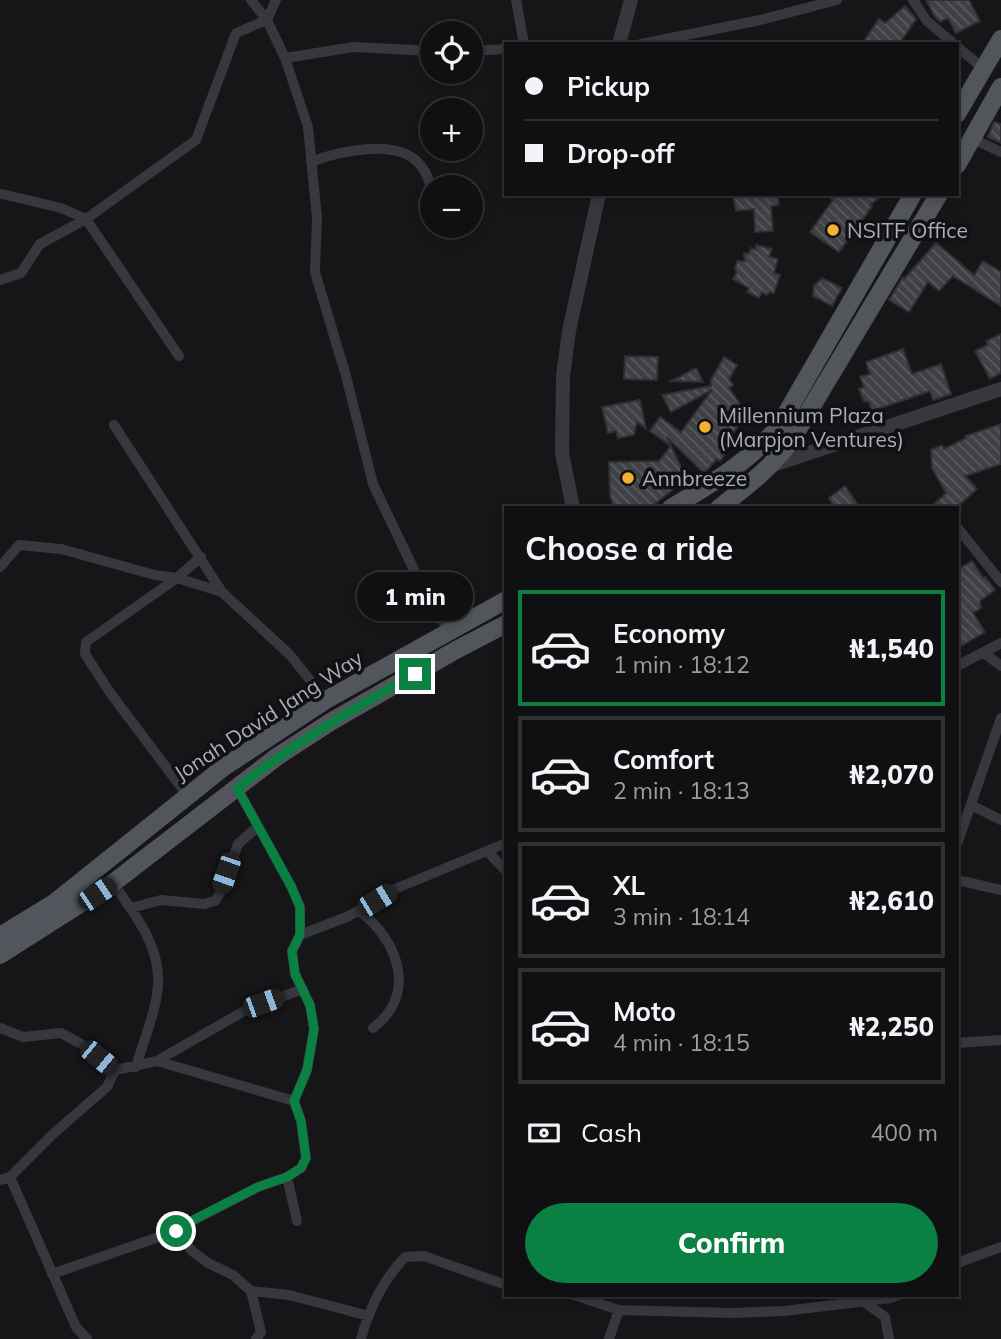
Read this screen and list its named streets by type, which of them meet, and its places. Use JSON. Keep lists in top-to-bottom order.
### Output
{
  "streets": {
    "main road": ["Jonah David Jang Way"]
  },
  "places": ["NSITF Office", "Millennium Plaza (Marpjon Ventures)", "Annbreeze"],
  "page": {
    "map_buttons": ["+", "−"],
    "banner": ["Pickup", "Drop-off"],
    "heading": "Choose a ride",
    "bubble": "1 min",
    "list": [
      {
        "name": "Economy",
        "note": "1 min · 18:12",
        "value": "₦1,540"
      },
      {
        "name": "Comfort",
        "note": "2 min · 18:13",
        "value": "₦2,070"
      },
      {
        "name": "XL",
        "note": "3 min · 18:14",
        "value": "₦2,610"
      },
      {
        "name": "Moto",
        "note": "4 min · 18:15",
        "value": "₦2,250"
      }
    ],
    "pay": ["Cash", "400 m"],
    "buttons": "Confirm"
  }
}
